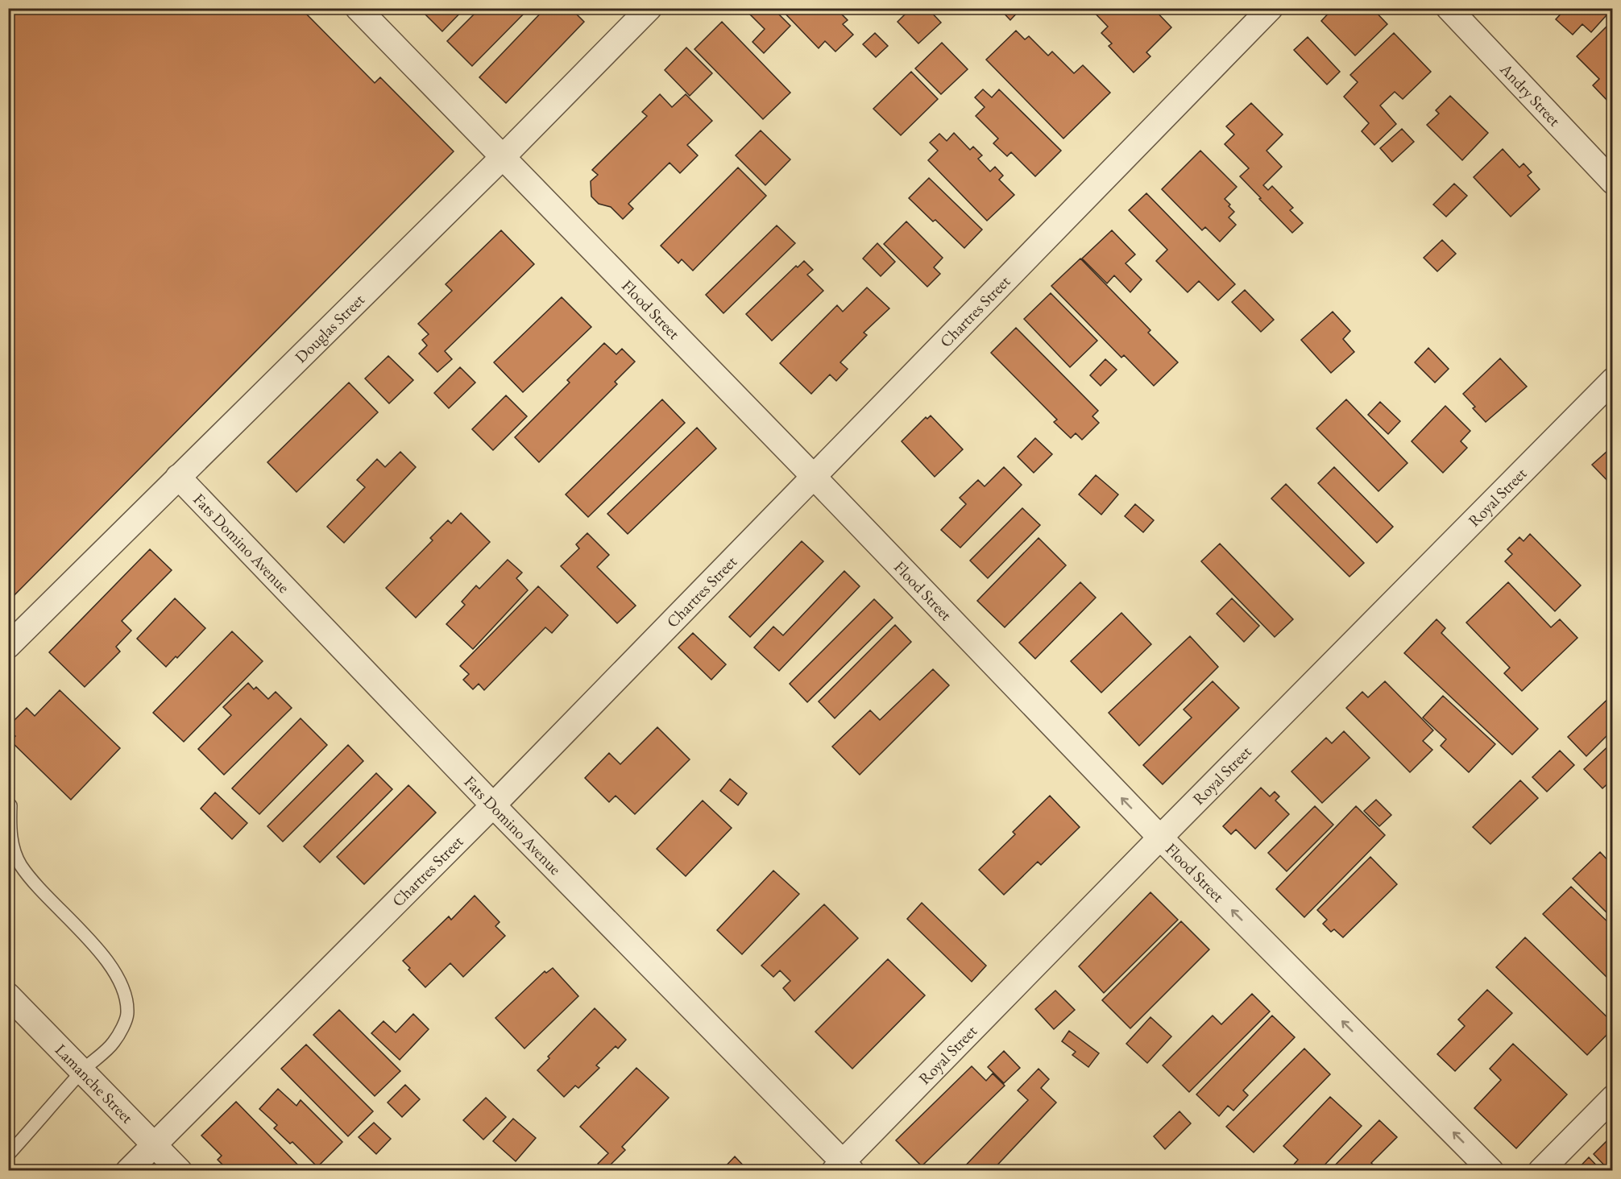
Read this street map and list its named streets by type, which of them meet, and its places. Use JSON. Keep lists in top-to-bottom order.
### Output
{
  "streets": {
    "street": [
      "Andry Street",
      "Flood Street",
      "Chartres Street",
      "Douglas Street",
      "Royal Street",
      "Fats Domino Avenue",
      "Lamanche Street"
    ]
  },
  "crossings": [
    ["Flood Street", "Chartres Street"],
    ["Flood Street", "Douglas Street"],
    ["Flood Street", "Royal Street"],
    ["Chartres Street", "Fats Domino Avenue"],
    ["Chartres Street", "Lamanche Street"],
    ["Douglas Street", "Fats Domino Avenue"],
    ["Royal Street", "Fats Domino Avenue"]
  ],
  "one_way": ["Flood Street"]
}
